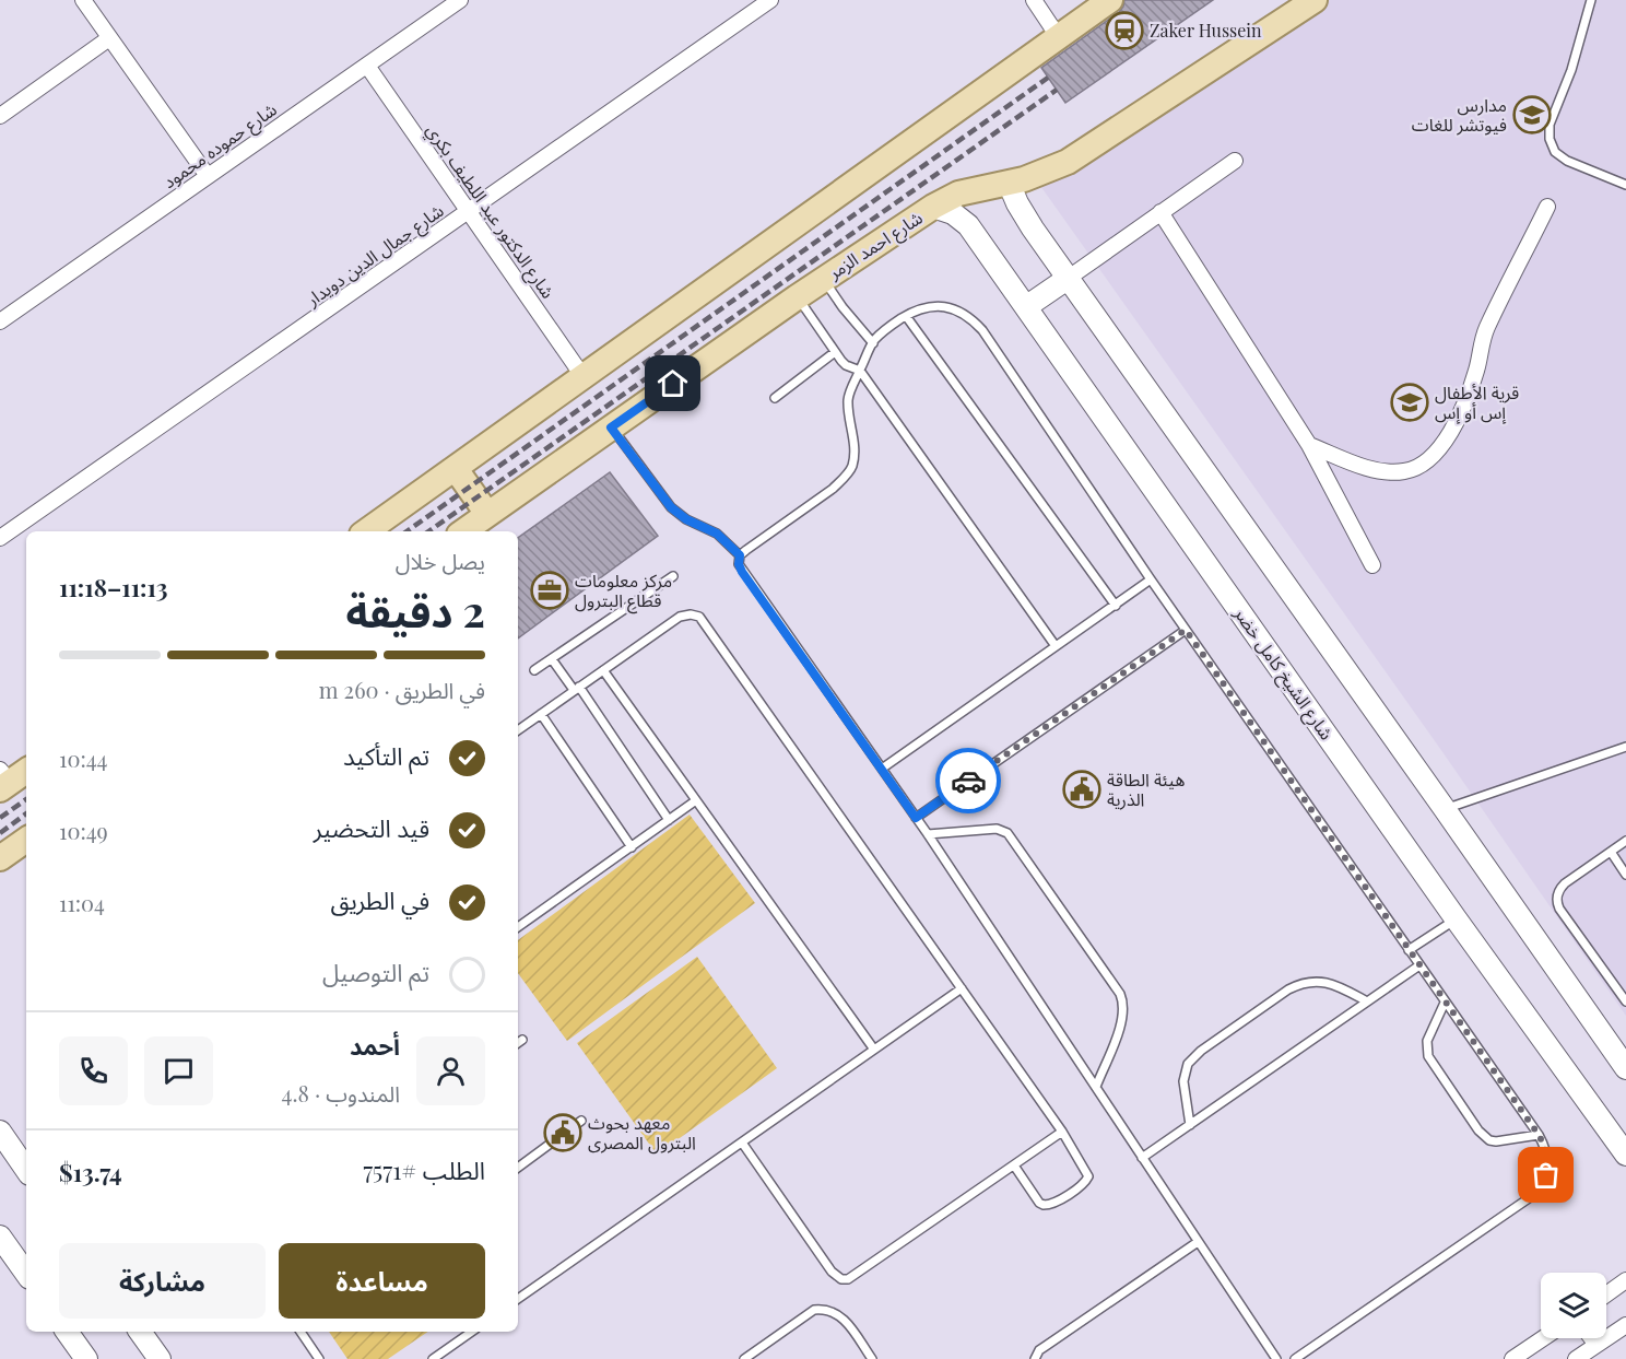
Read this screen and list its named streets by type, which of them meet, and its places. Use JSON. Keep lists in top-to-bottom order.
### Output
{
  "streets": {
    "main road": ["شارع احمد الزمر", "شارع الشيخ كامل خضر"],
    "street": ["شارع حموده محمود", "شارع الدكتور عبد اللطيف بكري", "شارع جمال الدين دويدار"]
  },
  "crossings": [
    ["شارع حموده محمود", "شارع الدكتور عبد اللطيف بكري"],
    ["شارع الدكتور عبد اللطيف بكري", "شارع جمال الدين دويدار"],
    ["شارع احمد الزمر", "شارع الشيخ كامل خضر"]
  ],
  "places": {
    "station": ["Zaker Hussein"],
    "school or university": ["مدارس فيوتشر للغات", "قرية الأطفال إس أو إس"],
    "office": ["مركز معلومات قطاع البترول"],
    "public building": ["هيئة الطاقة الذرية", "معهد بحوث البترول المصرى"]
  },
  "page": {
    "heading": ["2 دقيقة", "يصل خلال", "11:13–11:18"],
    "panel": [
      "أحمد",
      "المندوب · 4.8",
      "الطلب #7571",
      "$13.74"
    ],
    "bar": "في الطريق · 260 m",
    "list": [
      ["تم التأكيد", "10:44"],
      ["قيد التحضير", "10:49"],
      ["في الطريق", "11:04"],
      "تم التوصيل"
    ],
    "buttons": ["مساعدة", "مشاركة"]
  }
}
